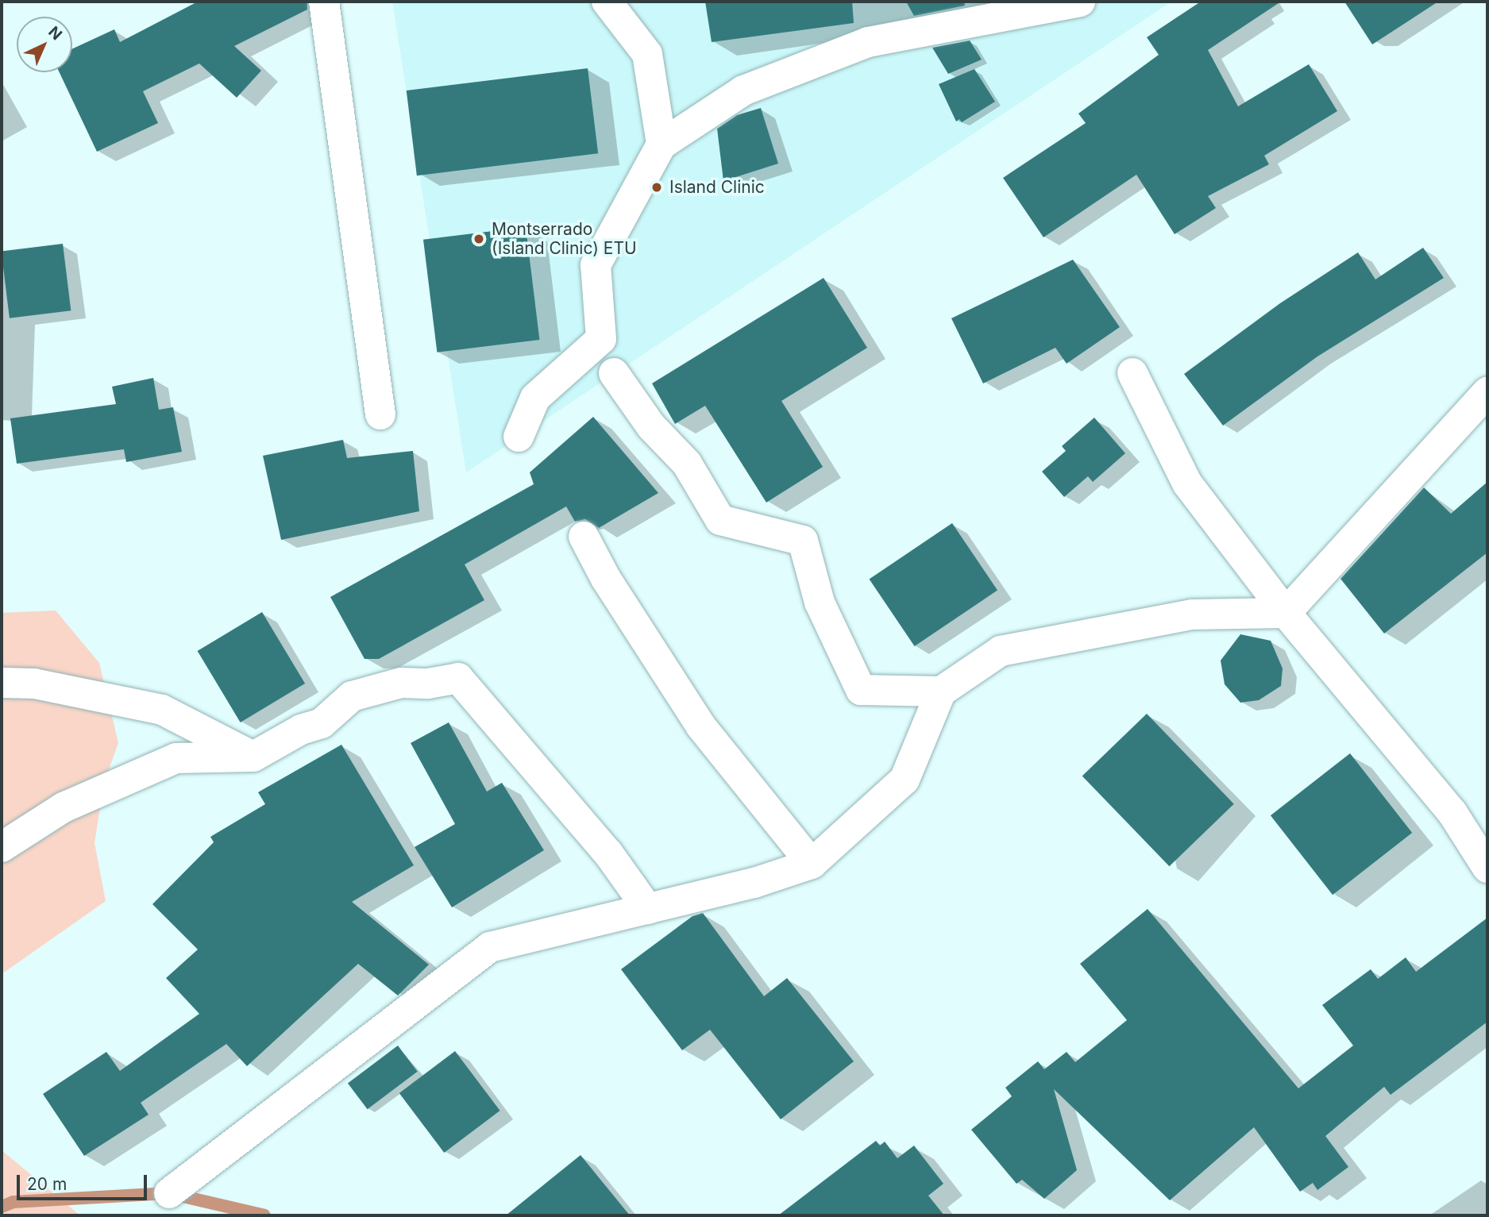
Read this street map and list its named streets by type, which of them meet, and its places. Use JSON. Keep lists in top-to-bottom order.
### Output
{
  "places": ["Island Clinic", "Montserrado (Island Clinic) ETU"],
  "scale_bar": "20 m",
  "north": "top right"
}
